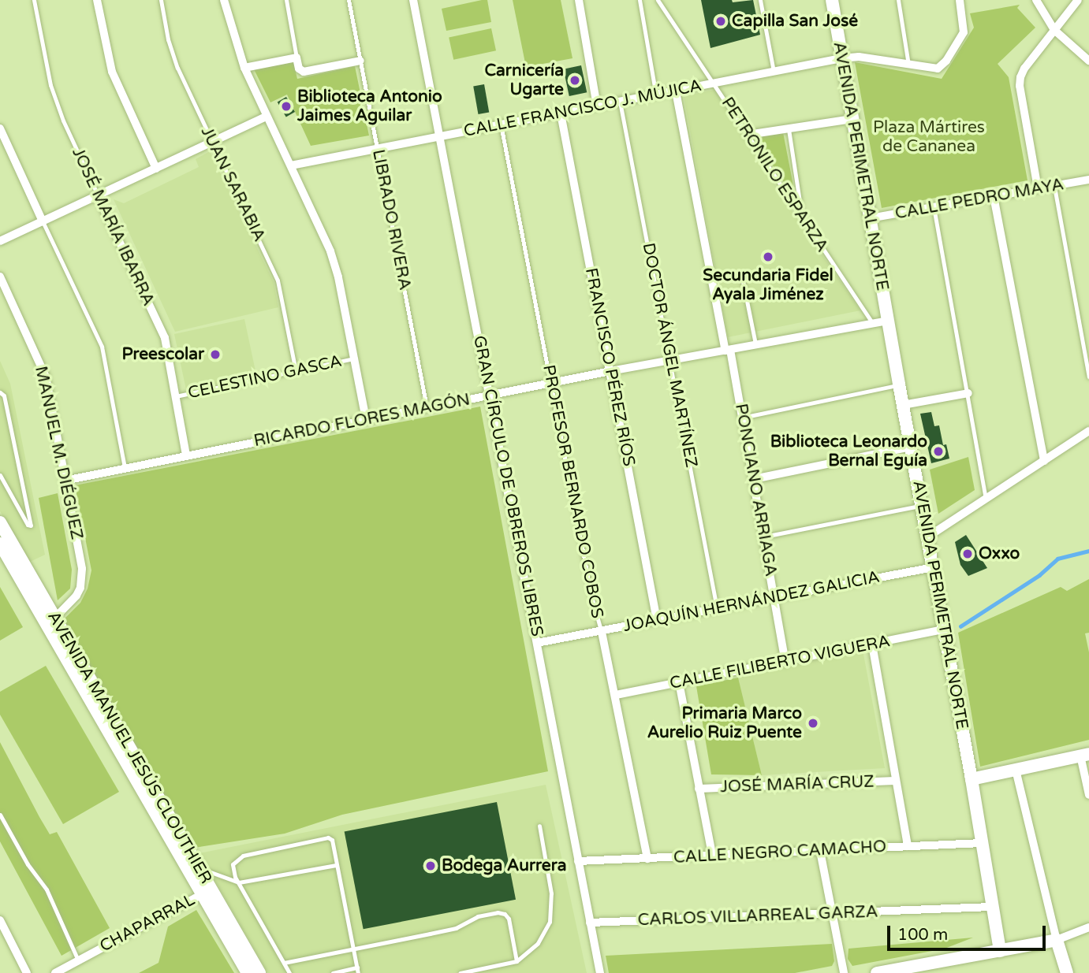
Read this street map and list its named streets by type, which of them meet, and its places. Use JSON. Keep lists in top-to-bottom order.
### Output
{
  "streets": {
    "street": [
      "CALLE FRANCISCO J. MÚJICA",
      "AVENIDA PERIMETRAL NORTE",
      "CALLE PEDRO MAYA",
      "JOSÉ MARÍA IBARRA",
      "FRANCISCO PÉREZ RÍOS",
      "RICARDO FLORES MAGÓN",
      "MANUEL M. DIÉGUEZ",
      "GRAN CÍRCULO DE OBREROS LIBRES",
      "PONCIANO ARRIAGA",
      "PROFESOR BERNARDO COBOS",
      "JOAQUÍN HERNÁNDEZ GALICIA",
      "CALLE FILIBERTO VIGUERA",
      "AVENIDA MANUEL JESÚS CLOUTHIER",
      "JOSÉ MARÍA CRUZ",
      "CALLE NEGRO CAMACHO",
      "CARLOS VILLARREAL GARZA",
      "CHAPARRAL"
    ],
    "lane": [
      "PETRONILO ESPARZA",
      "JUAN SARABIA",
      "LIBRADO RIVERA",
      "DOCTOR ÁNGEL MARTÍNEZ",
      "CELESTINO GASCA"
    ]
  },
  "crossings": [
    ["CALLE FRANCISCO J. MÚJICA", "AVENIDA PERIMETRAL NORTE"],
    ["CALLE FRANCISCO J. MÚJICA", "PETRONILO ESPARZA"],
    ["CALLE FRANCISCO J. MÚJICA", "LIBRADO RIVERA"],
    ["CALLE FRANCISCO J. MÚJICA", "DOCTOR ÁNGEL MARTÍNEZ"],
    ["CALLE FRANCISCO J. MÚJICA", "FRANCISCO PÉREZ RÍOS"],
    ["CALLE FRANCISCO J. MÚJICA", "GRAN CÍRCULO DE OBREROS LIBRES"],
    ["CALLE FRANCISCO J. MÚJICA", "PONCIANO ARRIAGA"],
    ["CALLE FRANCISCO J. MÚJICA", "PROFESOR BERNARDO COBOS"],
    ["AVENIDA PERIMETRAL NORTE", "CALLE PEDRO MAYA"],
    ["AVENIDA PERIMETRAL NORTE", "RICARDO FLORES MAGÓN"],
    ["AVENIDA PERIMETRAL NORTE", "JOAQUÍN HERNÁNDEZ GALICIA"],
    ["AVENIDA PERIMETRAL NORTE", "CALLE FILIBERTO VIGUERA"],
    ["AVENIDA PERIMETRAL NORTE", "CALLE NEGRO CAMACHO"],
    ["AVENIDA PERIMETRAL NORTE", "CARLOS VILLARREAL GARZA"],
    ["PETRONILO ESPARZA", "RICARDO FLORES MAGÓN"],
    ["JUAN SARABIA", "CELESTINO GASCA"],
    ["LIBRADO RIVERA", "RICARDO FLORES MAGÓN"],
    ["JOSÉ MARÍA IBARRA", "CELESTINO GASCA"],
    ["JOSÉ MARÍA IBARRA", "RICARDO FLORES MAGÓN"],
    ["DOCTOR ÁNGEL MARTÍNEZ", "RICARDO FLORES MAGÓN"],
    ["DOCTOR ÁNGEL MARTÍNEZ", "JOAQUÍN HERNÁNDEZ GALICIA"],
    ["FRANCISCO PÉREZ RÍOS", "RICARDO FLORES MAGÓN"],
    ["FRANCISCO PÉREZ RÍOS", "JOAQUÍN HERNÁNDEZ GALICIA"],
    ["RICARDO FLORES MAGÓN", "MANUEL M. DIÉGUEZ"],
    ["RICARDO FLORES MAGÓN", "GRAN CÍRCULO DE OBREROS LIBRES"],
    ["RICARDO FLORES MAGÓN", "PONCIANO ARRIAGA"],
    ["RICARDO FLORES MAGÓN", "PROFESOR BERNARDO COBOS"],
    ["MANUEL M. DIÉGUEZ", "AVENIDA MANUEL JESÚS CLOUTHIER"],
    ["GRAN CÍRCULO DE OBREROS LIBRES", "JOAQUÍN HERNÁNDEZ GALICIA"],
    ["GRAN CÍRCULO DE OBREROS LIBRES", "CALLE NEGRO CAMACHO"],
    ["GRAN CÍRCULO DE OBREROS LIBRES", "CARLOS VILLARREAL GARZA"],
    ["PONCIANO ARRIAGA", "JOAQUÍN HERNÁNDEZ GALICIA"],
    ["PONCIANO ARRIAGA", "CALLE FILIBERTO VIGUERA"],
    ["PROFESOR BERNARDO COBOS", "JOAQUÍN HERNÁNDEZ GALICIA"],
    ["PROFESOR BERNARDO COBOS", "CALLE FILIBERTO VIGUERA"],
    ["PROFESOR BERNARDO COBOS", "CALLE NEGRO CAMACHO"],
    ["AVENIDA MANUEL JESÚS CLOUTHIER", "CHAPARRAL"]
  ],
  "parks": ["Plaza Mártires de Cananea"],
  "places": [
    "Capilla San José",
    "Carnicería Ugarte",
    "Biblioteca Antonio Jaimes Aguilar",
    "Secundaria Fidel Ayala Jiménez",
    "Preescolar",
    "Biblioteca Leonardo Bernal Eguía",
    "Oxxo",
    "Primaria Marco Aurelio Ruiz Puente",
    "Bodega Aurrera"
  ],
  "scale_bar": "100 m"
}
